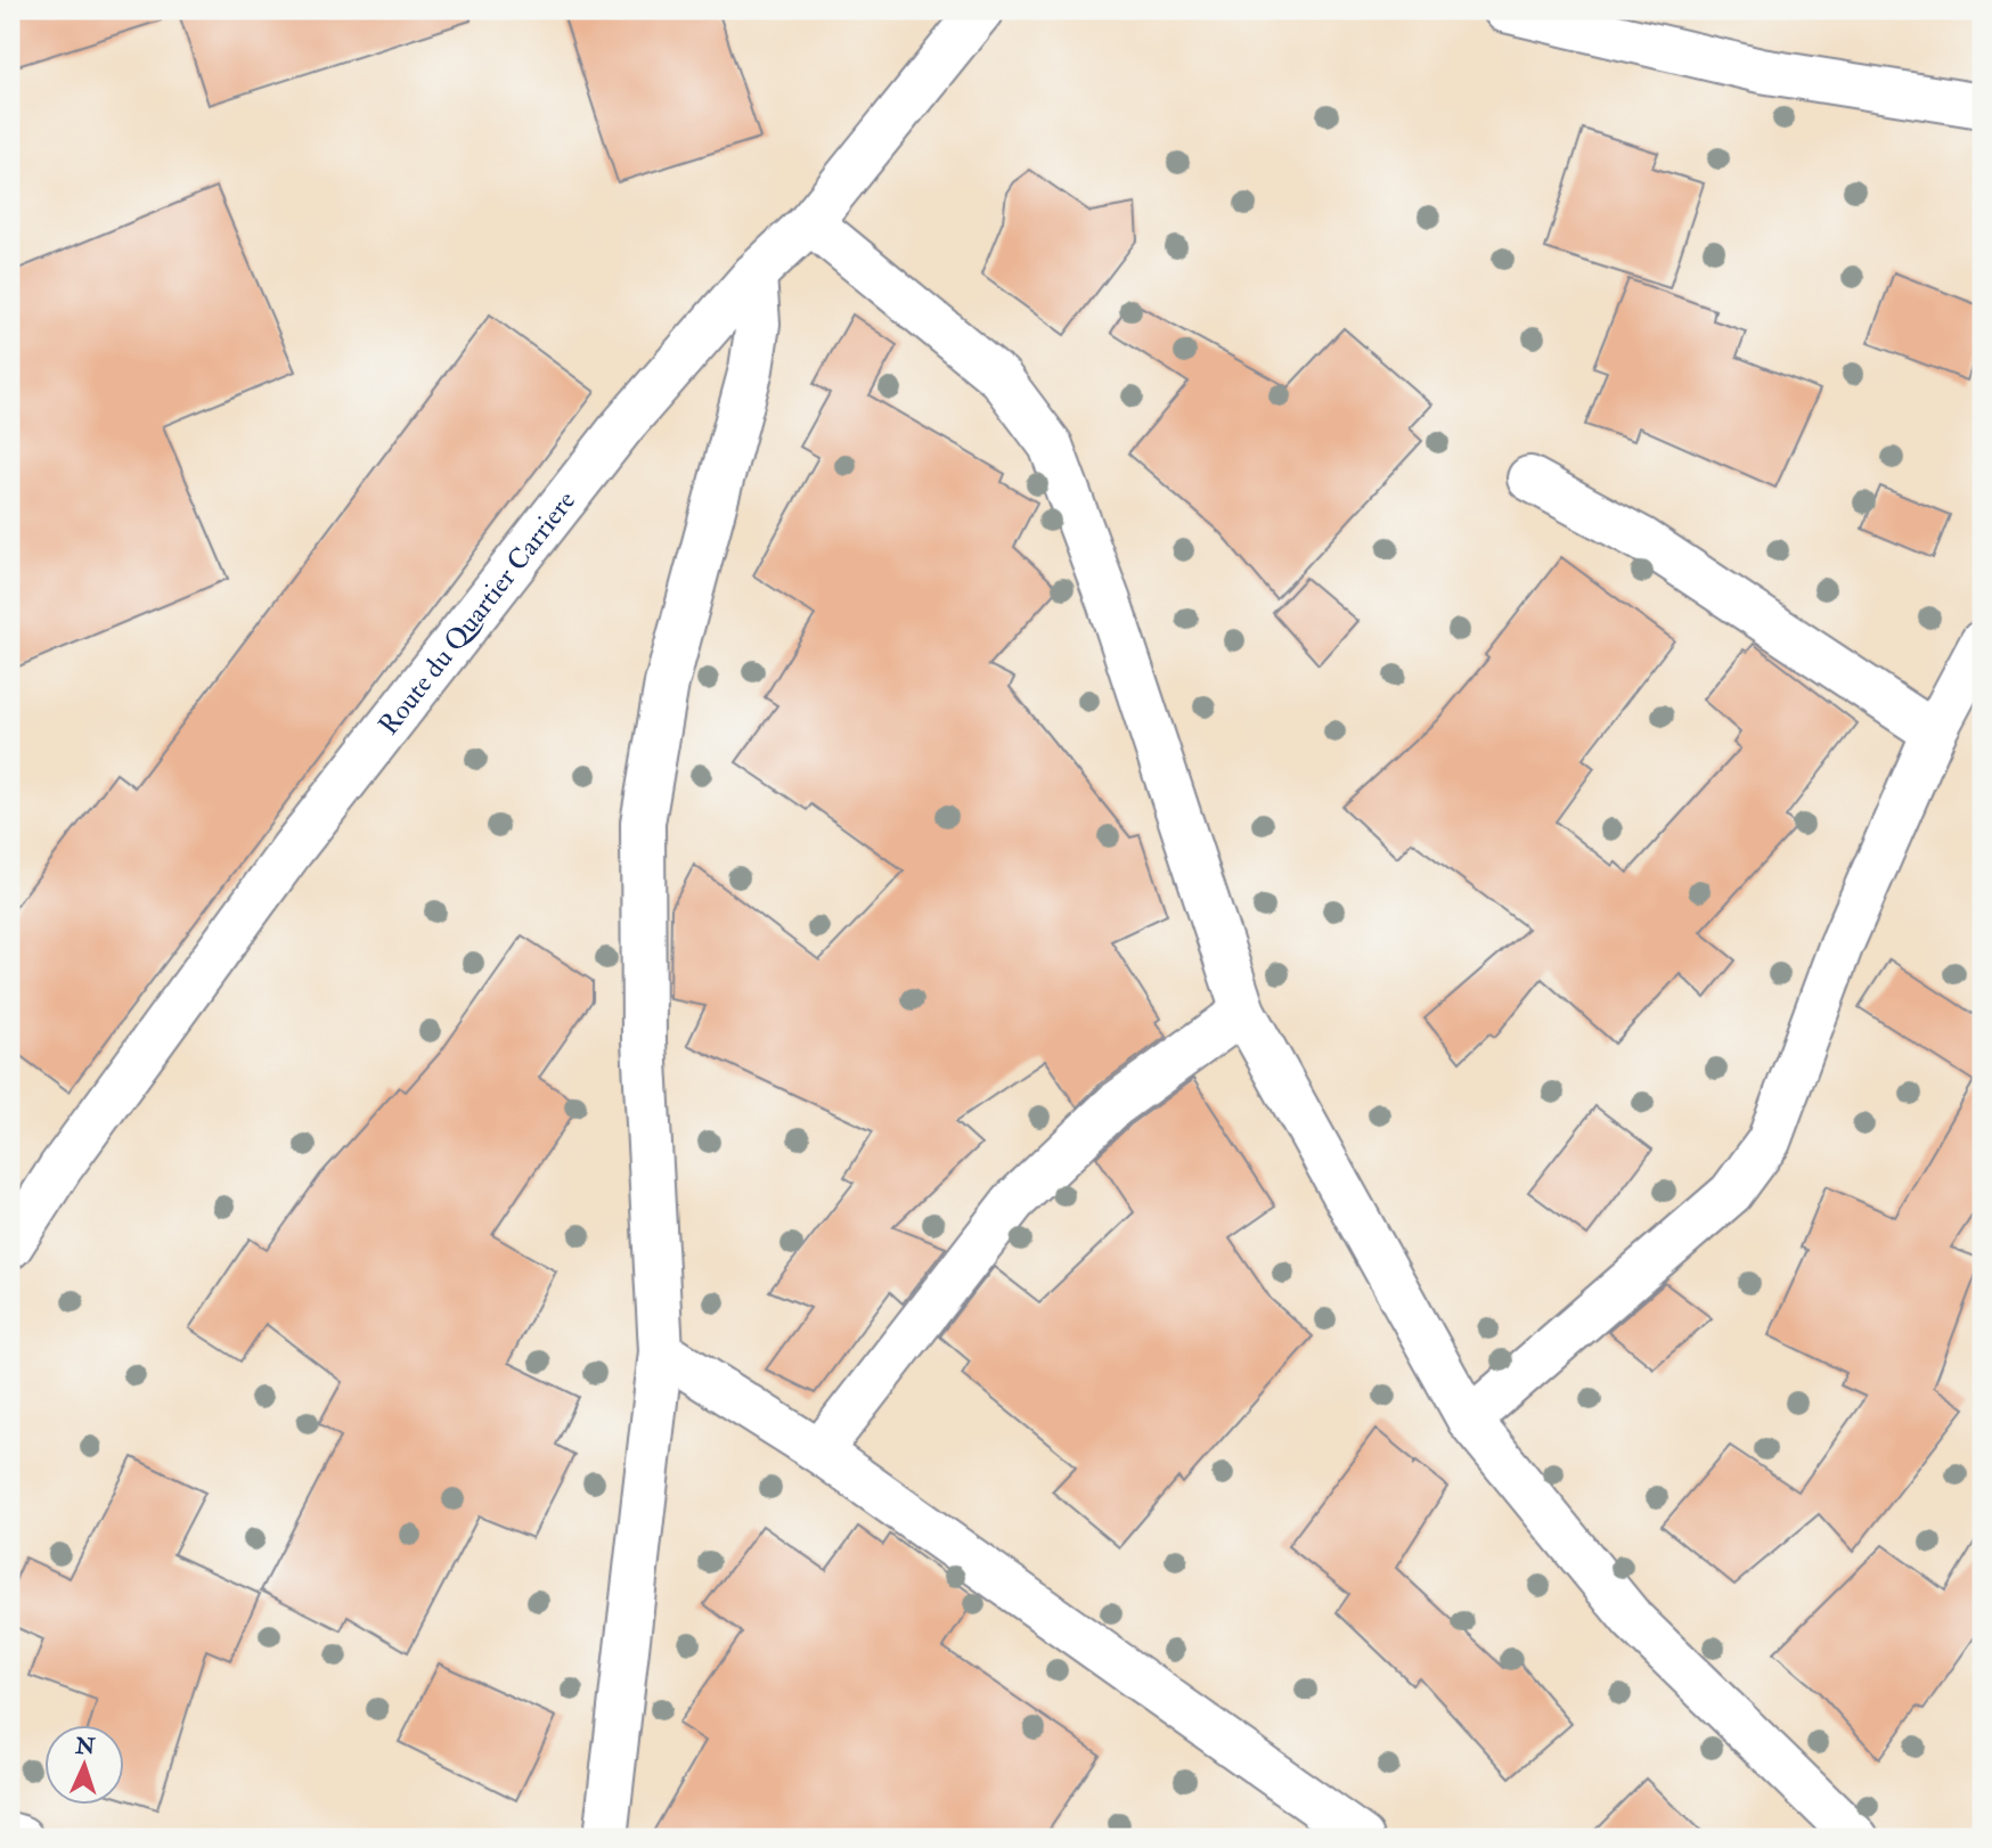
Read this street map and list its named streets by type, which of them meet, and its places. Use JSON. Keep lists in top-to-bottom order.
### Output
{
  "streets": {
    "street": ["Route du Quartier Carriere"]
  },
  "north": "top"
}
